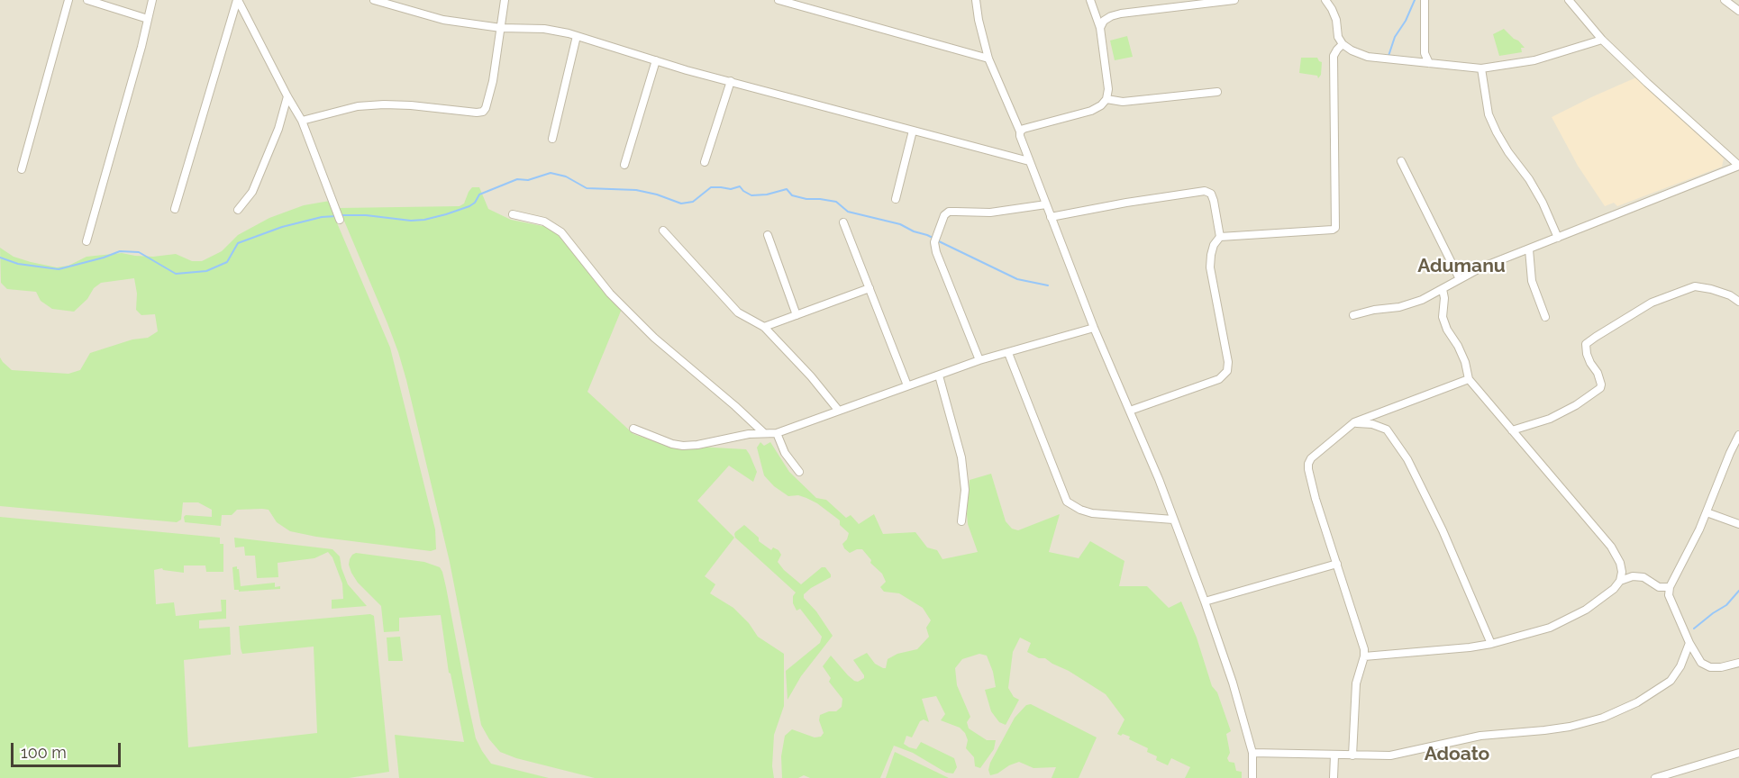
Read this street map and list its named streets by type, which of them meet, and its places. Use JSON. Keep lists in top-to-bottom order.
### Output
{
  "districts": ["Adumanu", "Adoato"],
  "scale_bar": "100 m"
}
